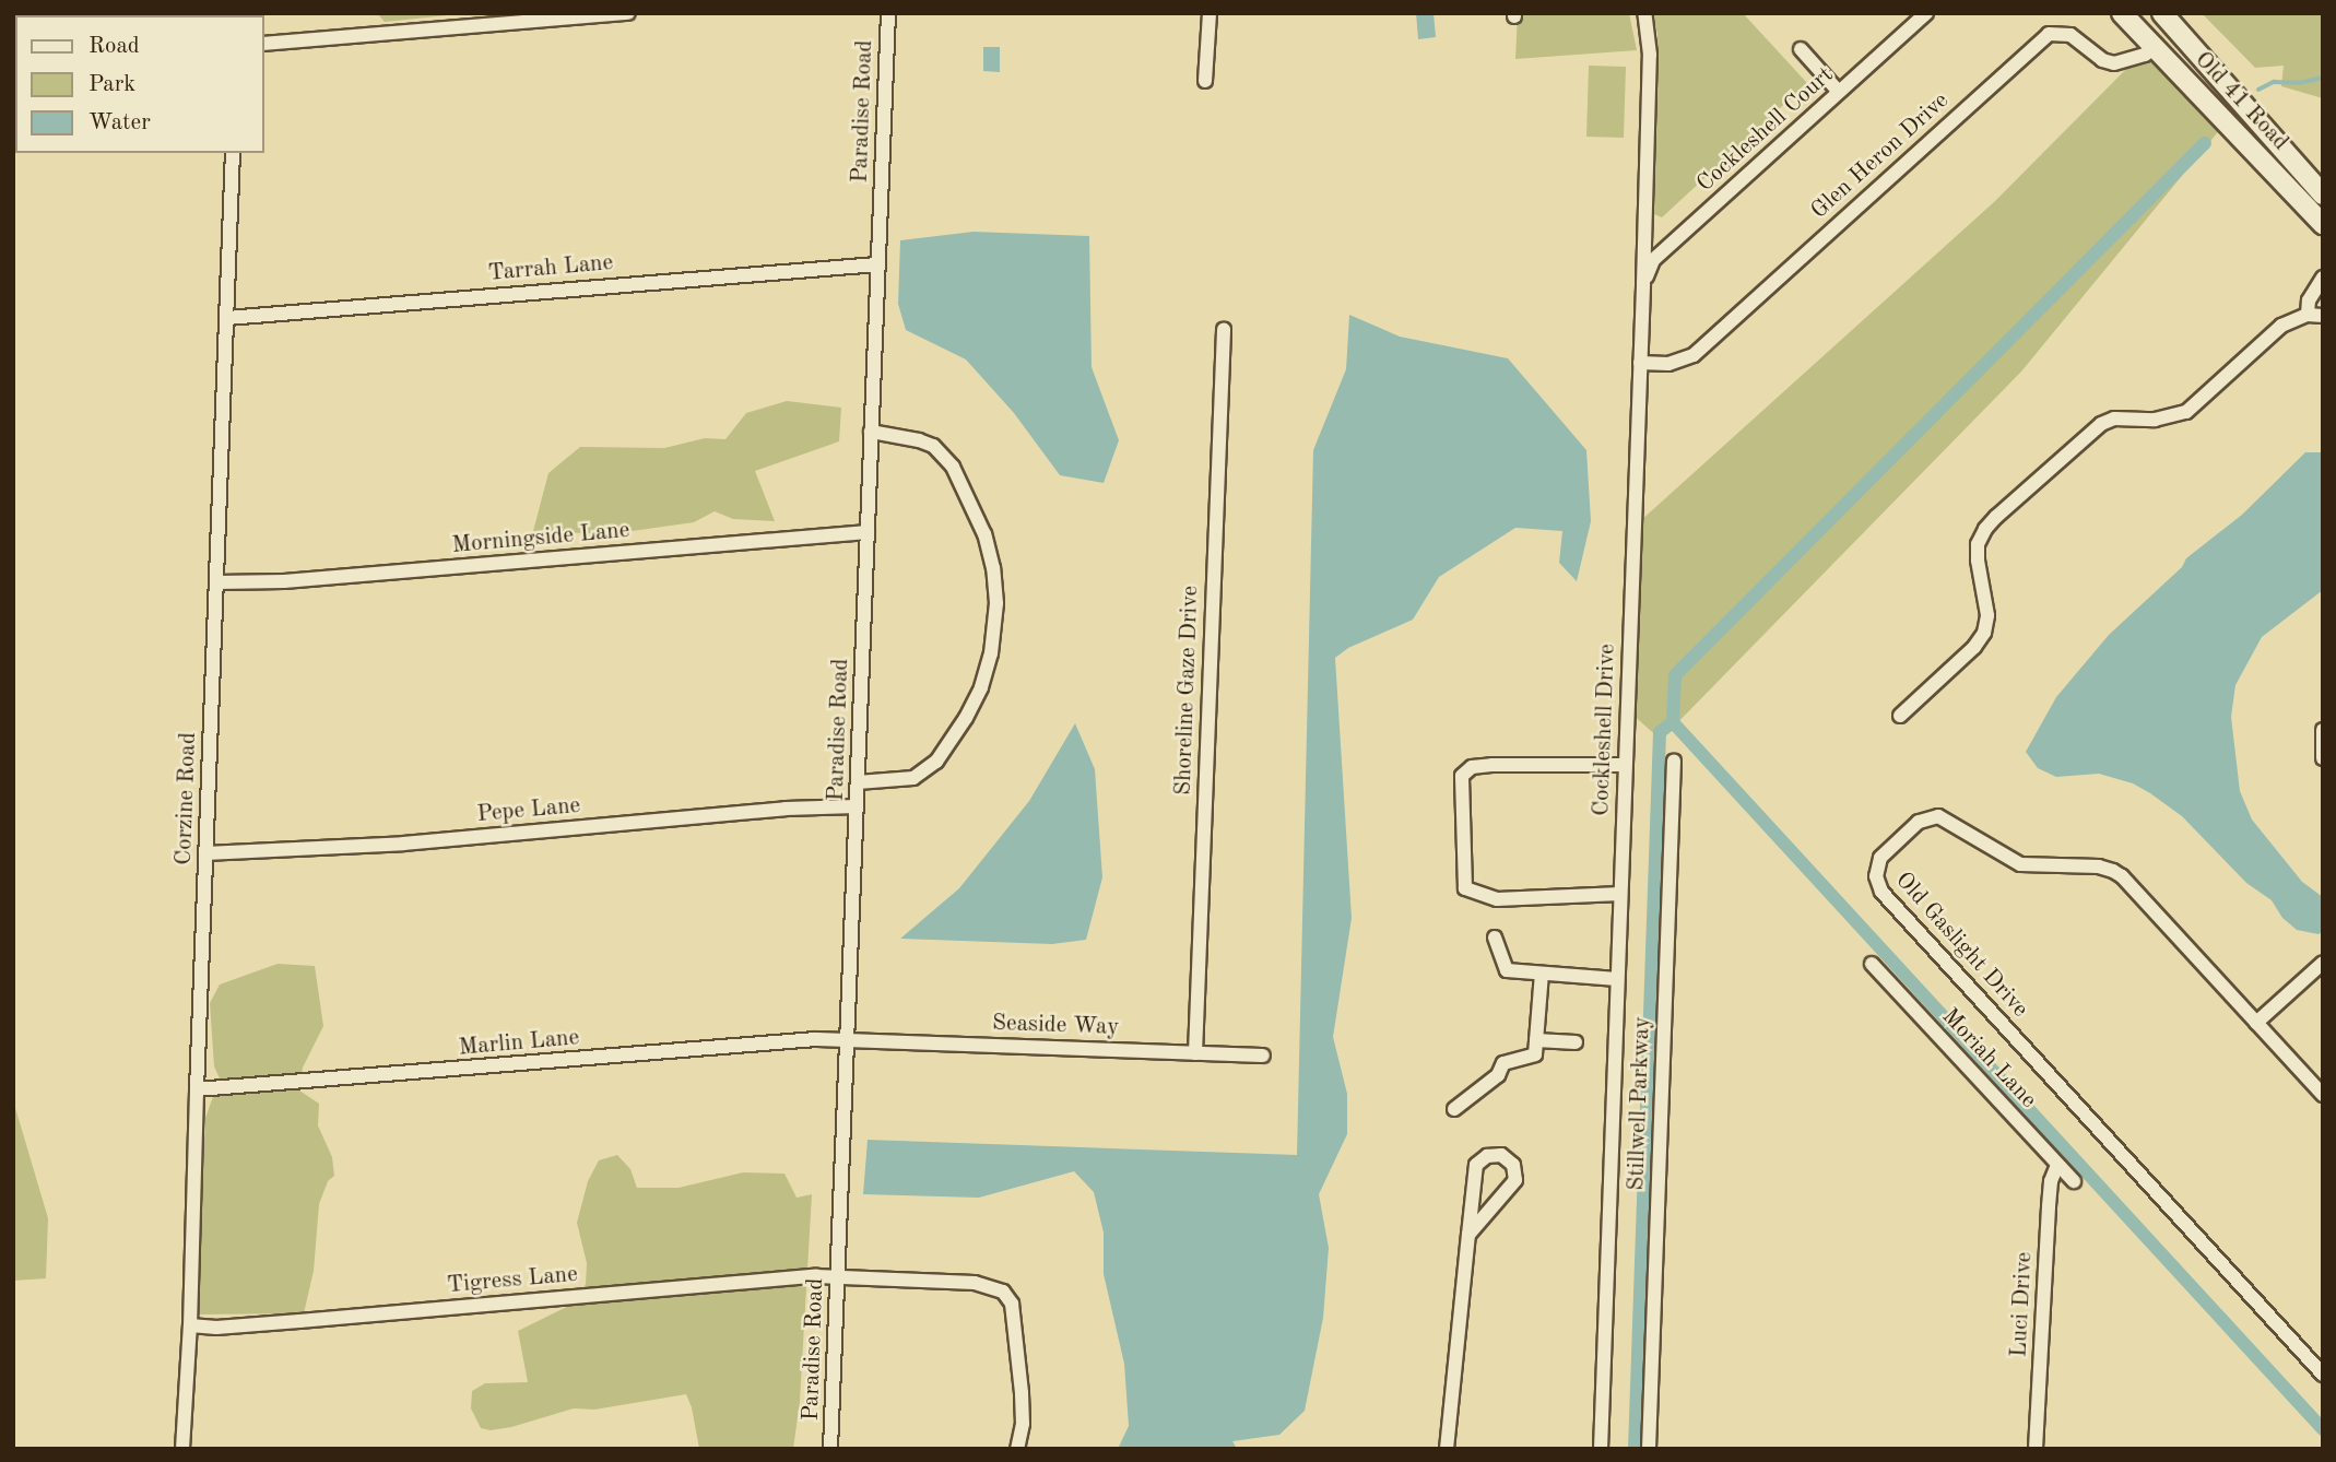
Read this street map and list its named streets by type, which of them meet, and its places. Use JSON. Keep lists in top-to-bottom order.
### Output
{
  "streets": {
    "street": [
      "Old 41 Road",
      "Paradise Road",
      "Cockleshell Court",
      "Glen Heron Drive",
      "Tarrah Lane",
      "Morningside Lane",
      "Shoreline Gaze Drive",
      "Cockleshell Drive",
      "Corzine Road",
      "Pepe Lane",
      "Old Gaslight Drive",
      "Seaside Way",
      "Marlin Lane",
      "Moriah Lane",
      "Stillwell Parkway",
      "Tigress Lane",
      "Luci Drive"
    ]
  },
  "crossings": [
    ["Old 41 Road", "Glen Heron Drive"],
    ["Paradise Road", "Tarrah Lane"],
    ["Paradise Road", "Morningside Lane"],
    ["Paradise Road", "Pepe Lane"],
    ["Paradise Road", "Seaside Way"],
    ["Paradise Road", "Marlin Lane"],
    ["Paradise Road", "Tigress Lane"],
    ["Cockleshell Court", "Cockleshell Drive"],
    ["Glen Heron Drive", "Cockleshell Drive"],
    ["Tarrah Lane", "Corzine Road"],
    ["Morningside Lane", "Corzine Road"],
    ["Shoreline Gaze Drive", "Seaside Way"],
    ["Corzine Road", "Pepe Lane"],
    ["Corzine Road", "Marlin Lane"],
    ["Corzine Road", "Tigress Lane"],
    ["Seaside Way", "Marlin Lane"],
    ["Moriah Lane", "Luci Drive"]
  ],
  "legend": ["Road", "Park", "Water"]
}
